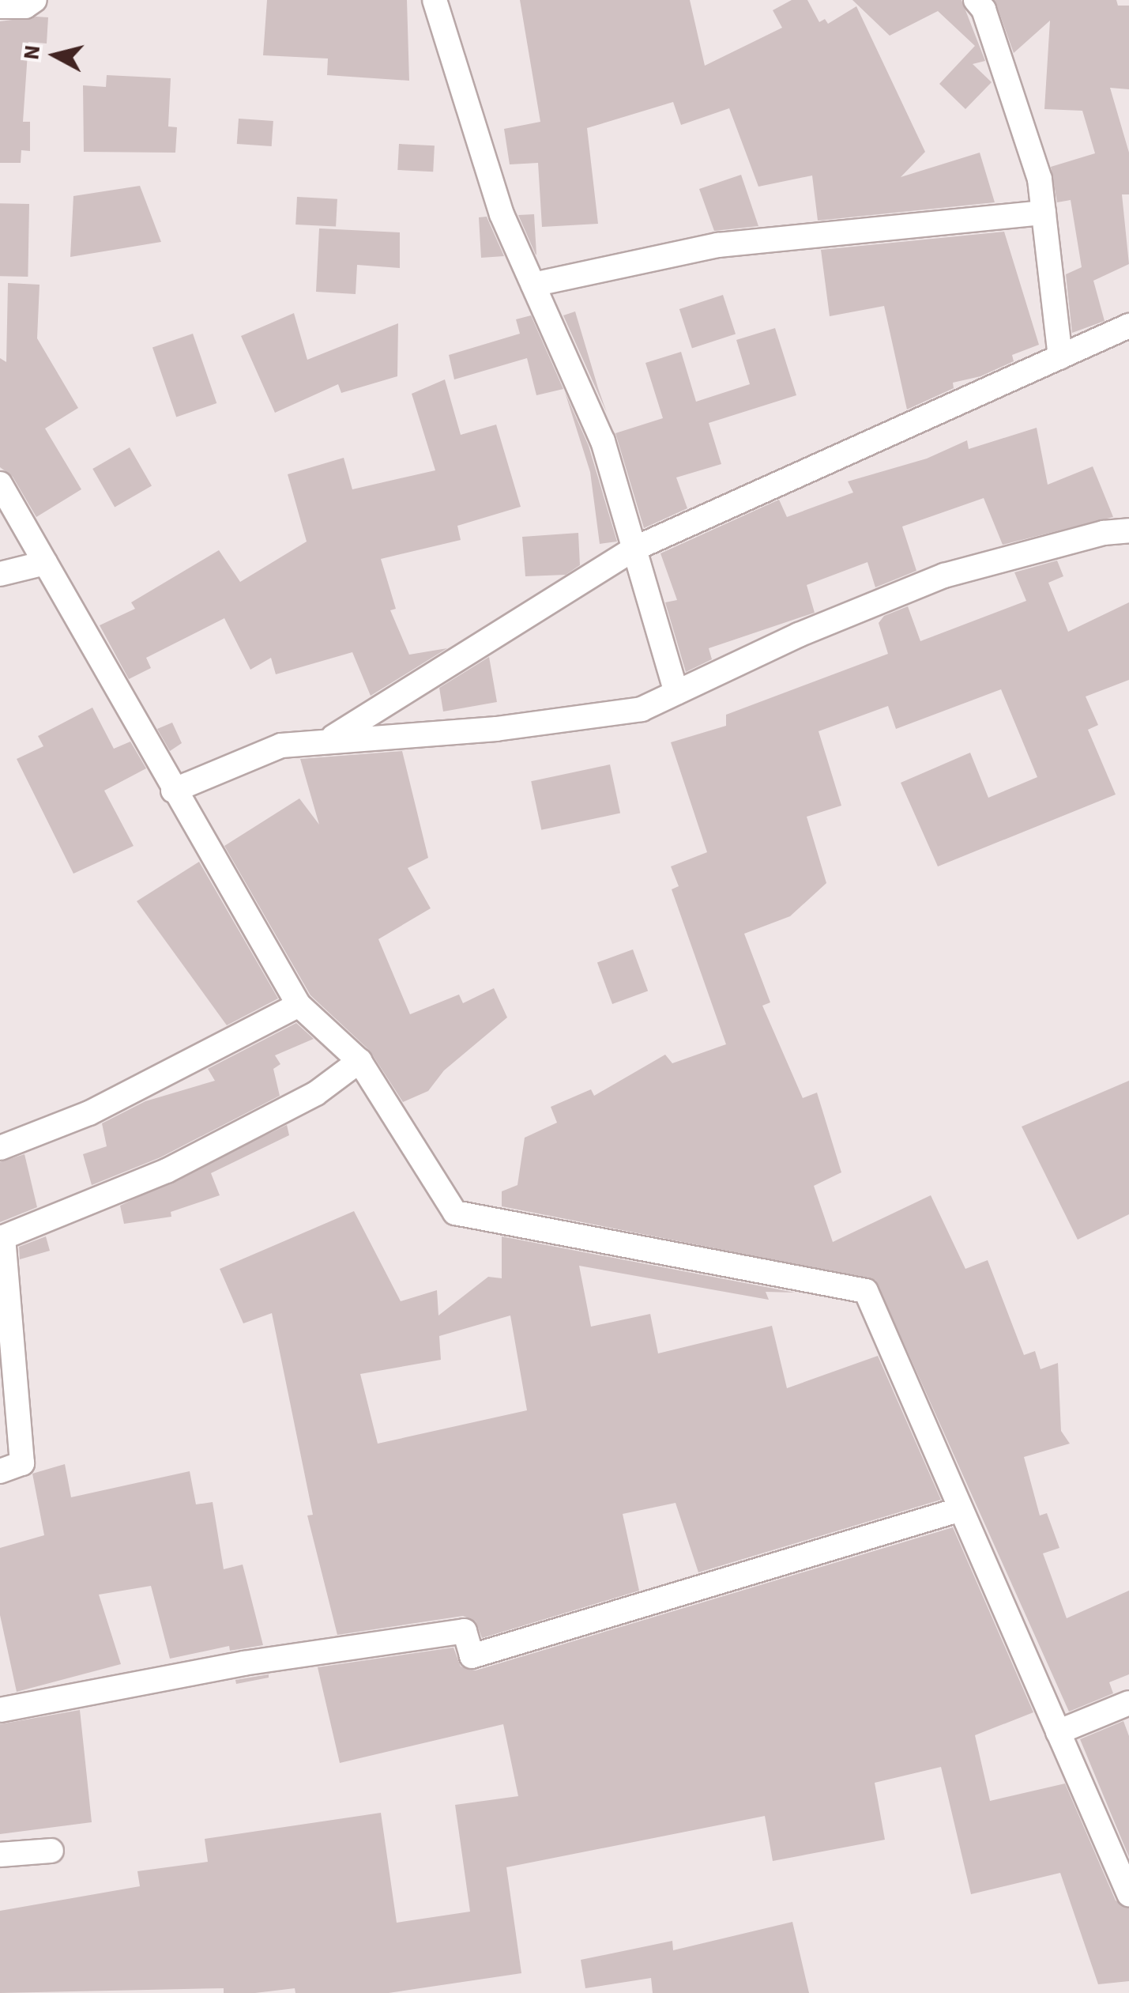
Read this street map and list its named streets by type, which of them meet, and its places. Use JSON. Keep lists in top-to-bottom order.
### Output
{
  "north": "left"
}
